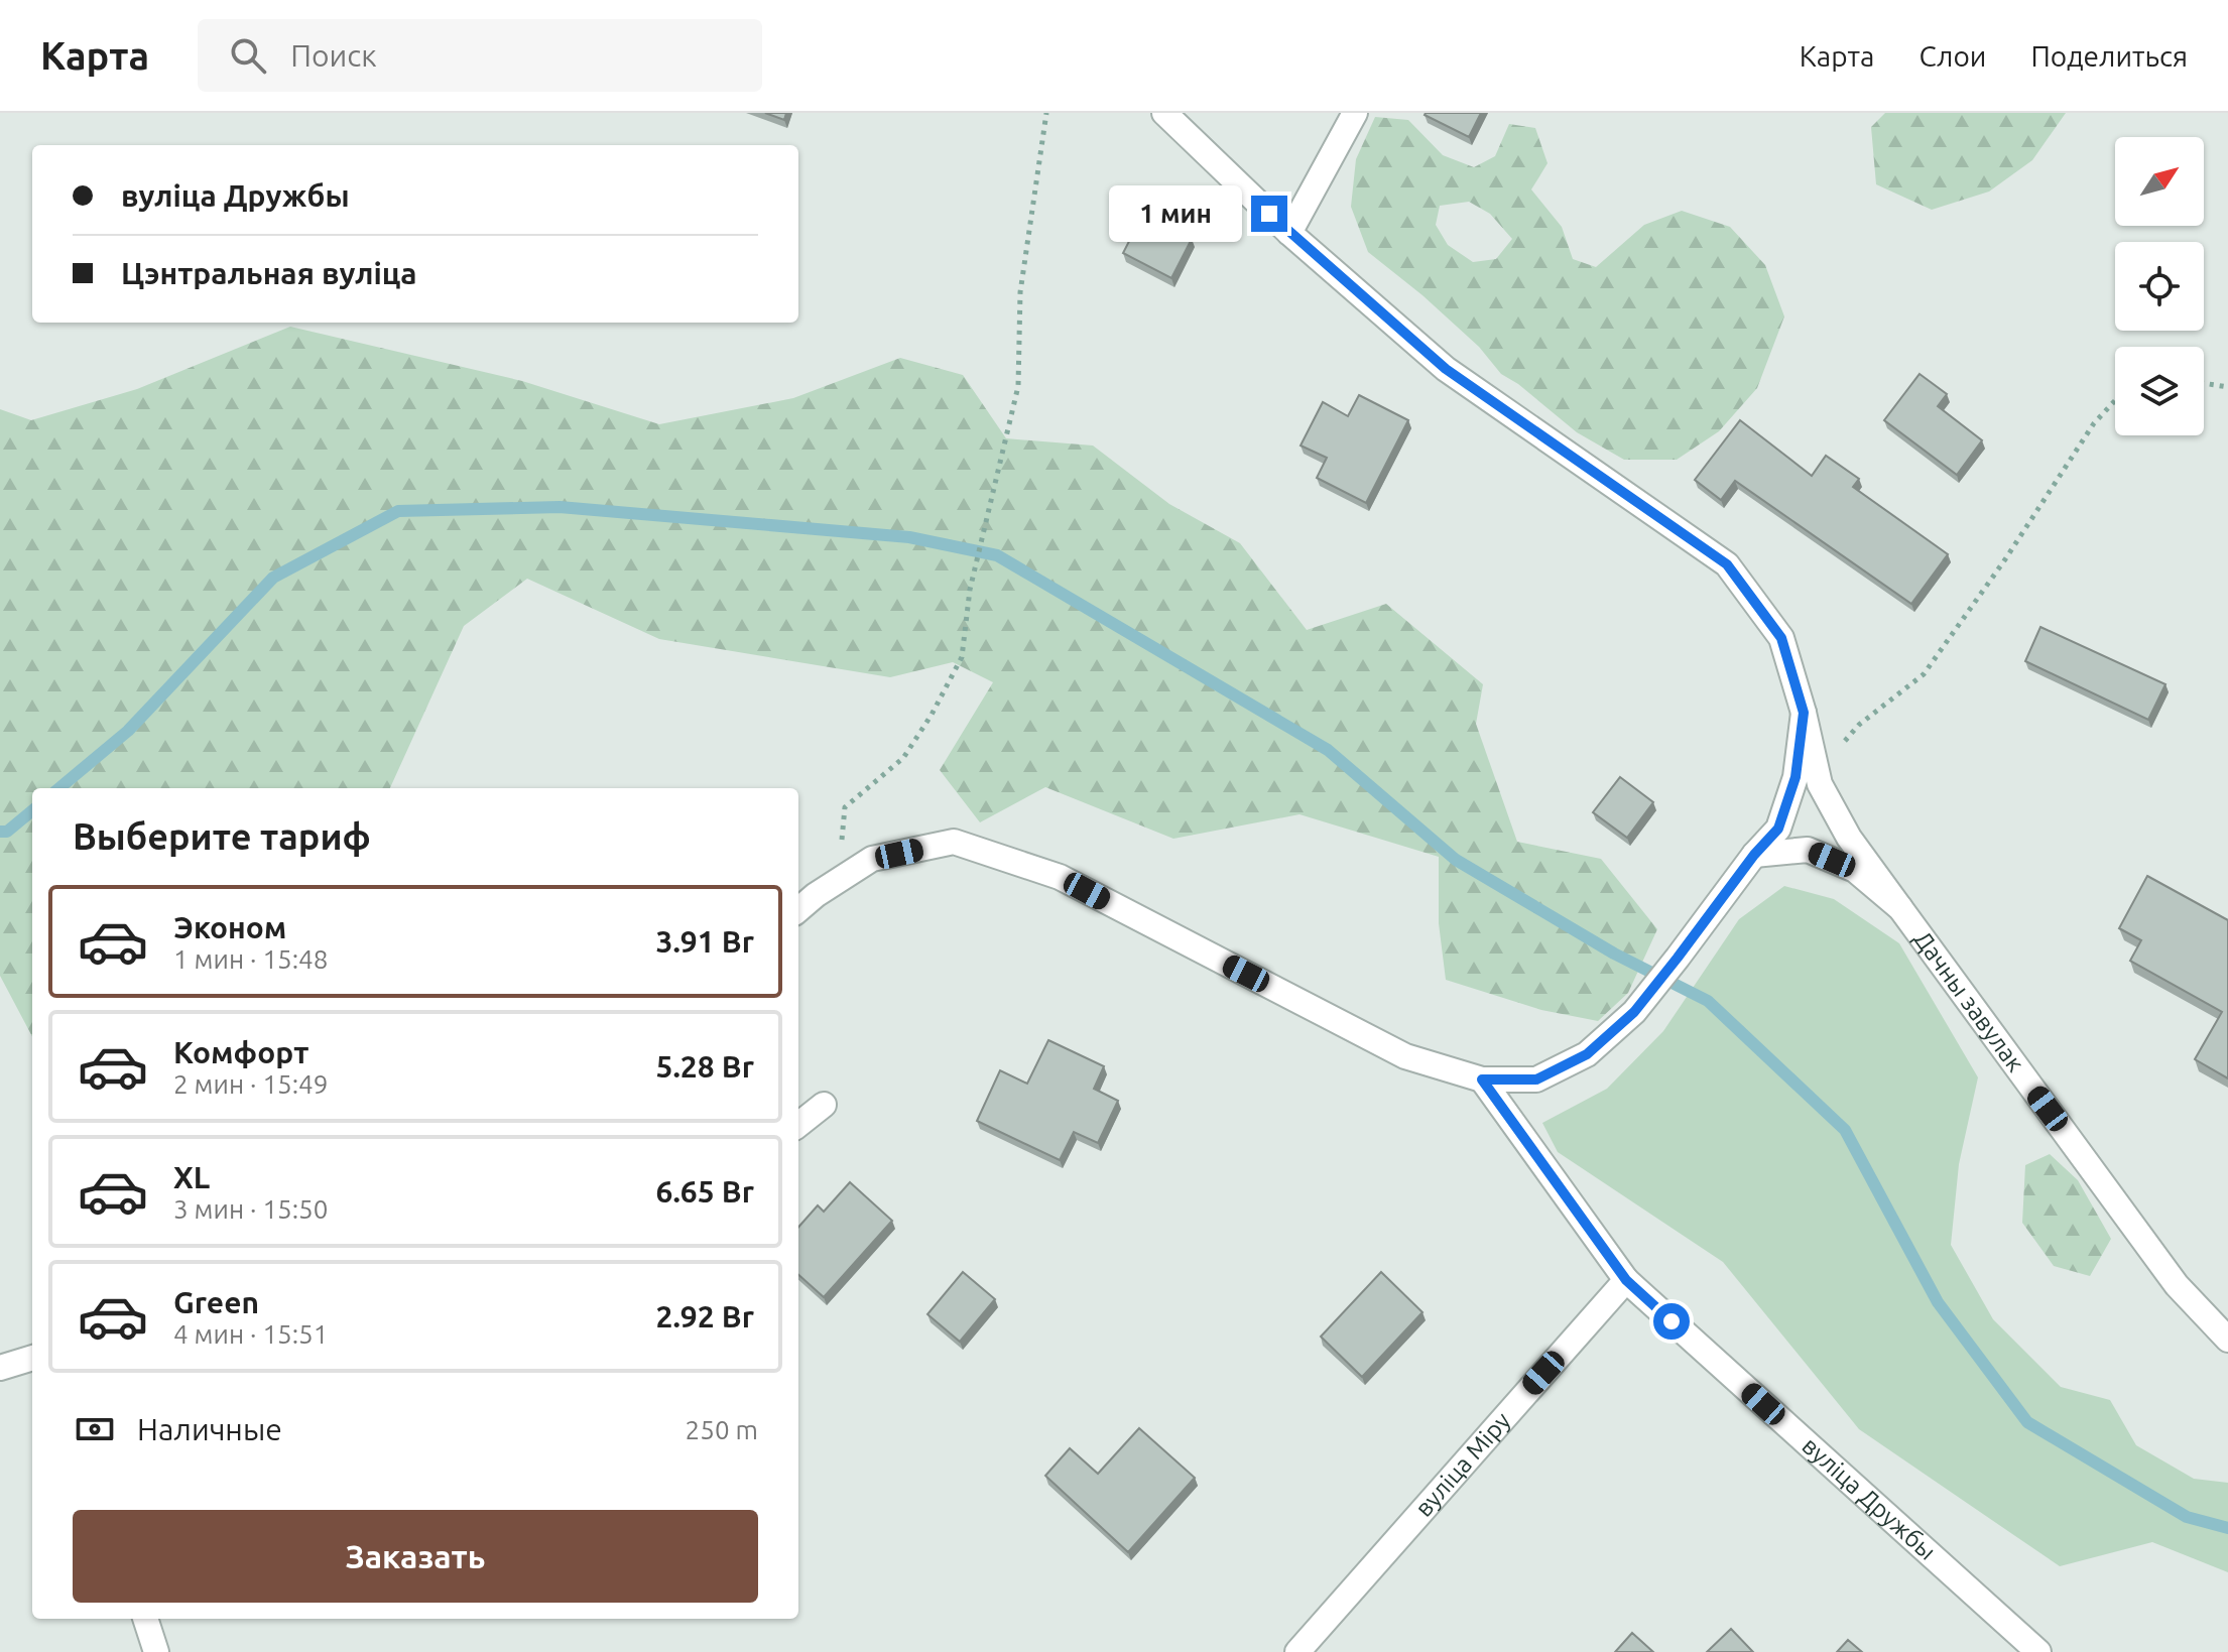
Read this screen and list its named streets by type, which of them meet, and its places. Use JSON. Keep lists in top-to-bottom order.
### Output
{
  "streets": {
    "street": ["Дачны завулак", "вуліца Міру", "вуліца Дружбы"]
  },
  "crossings": [
    ["вуліца Міру", "вуліца Дружбы"]
  ],
  "north": "top right",
  "page": {
    "header": "Карта",
    "search": "Поиск",
    "nav": ["Карта", "Слои", "Поделиться"],
    "banner": ["вуліца Дружбы", "Цэнтральная вуліца"],
    "bubble": "1 мин",
    "heading": "Выберите тариф",
    "list": [
      {
        "name": "Эконом",
        "note": "1 мин · 15:48",
        "value": "3.91 Br"
      },
      {
        "name": "Комфорт",
        "note": "2 мин · 15:49",
        "value": "5.28 Br"
      },
      {
        "name": "XL",
        "note": "3 мин · 15:50",
        "value": "6.65 Br"
      },
      {
        "name": "Green",
        "note": "4 мин · 15:51",
        "value": "2.92 Br"
      }
    ],
    "pay": ["Наличные", "250 m"],
    "buttons": "Заказать"
  }
}
